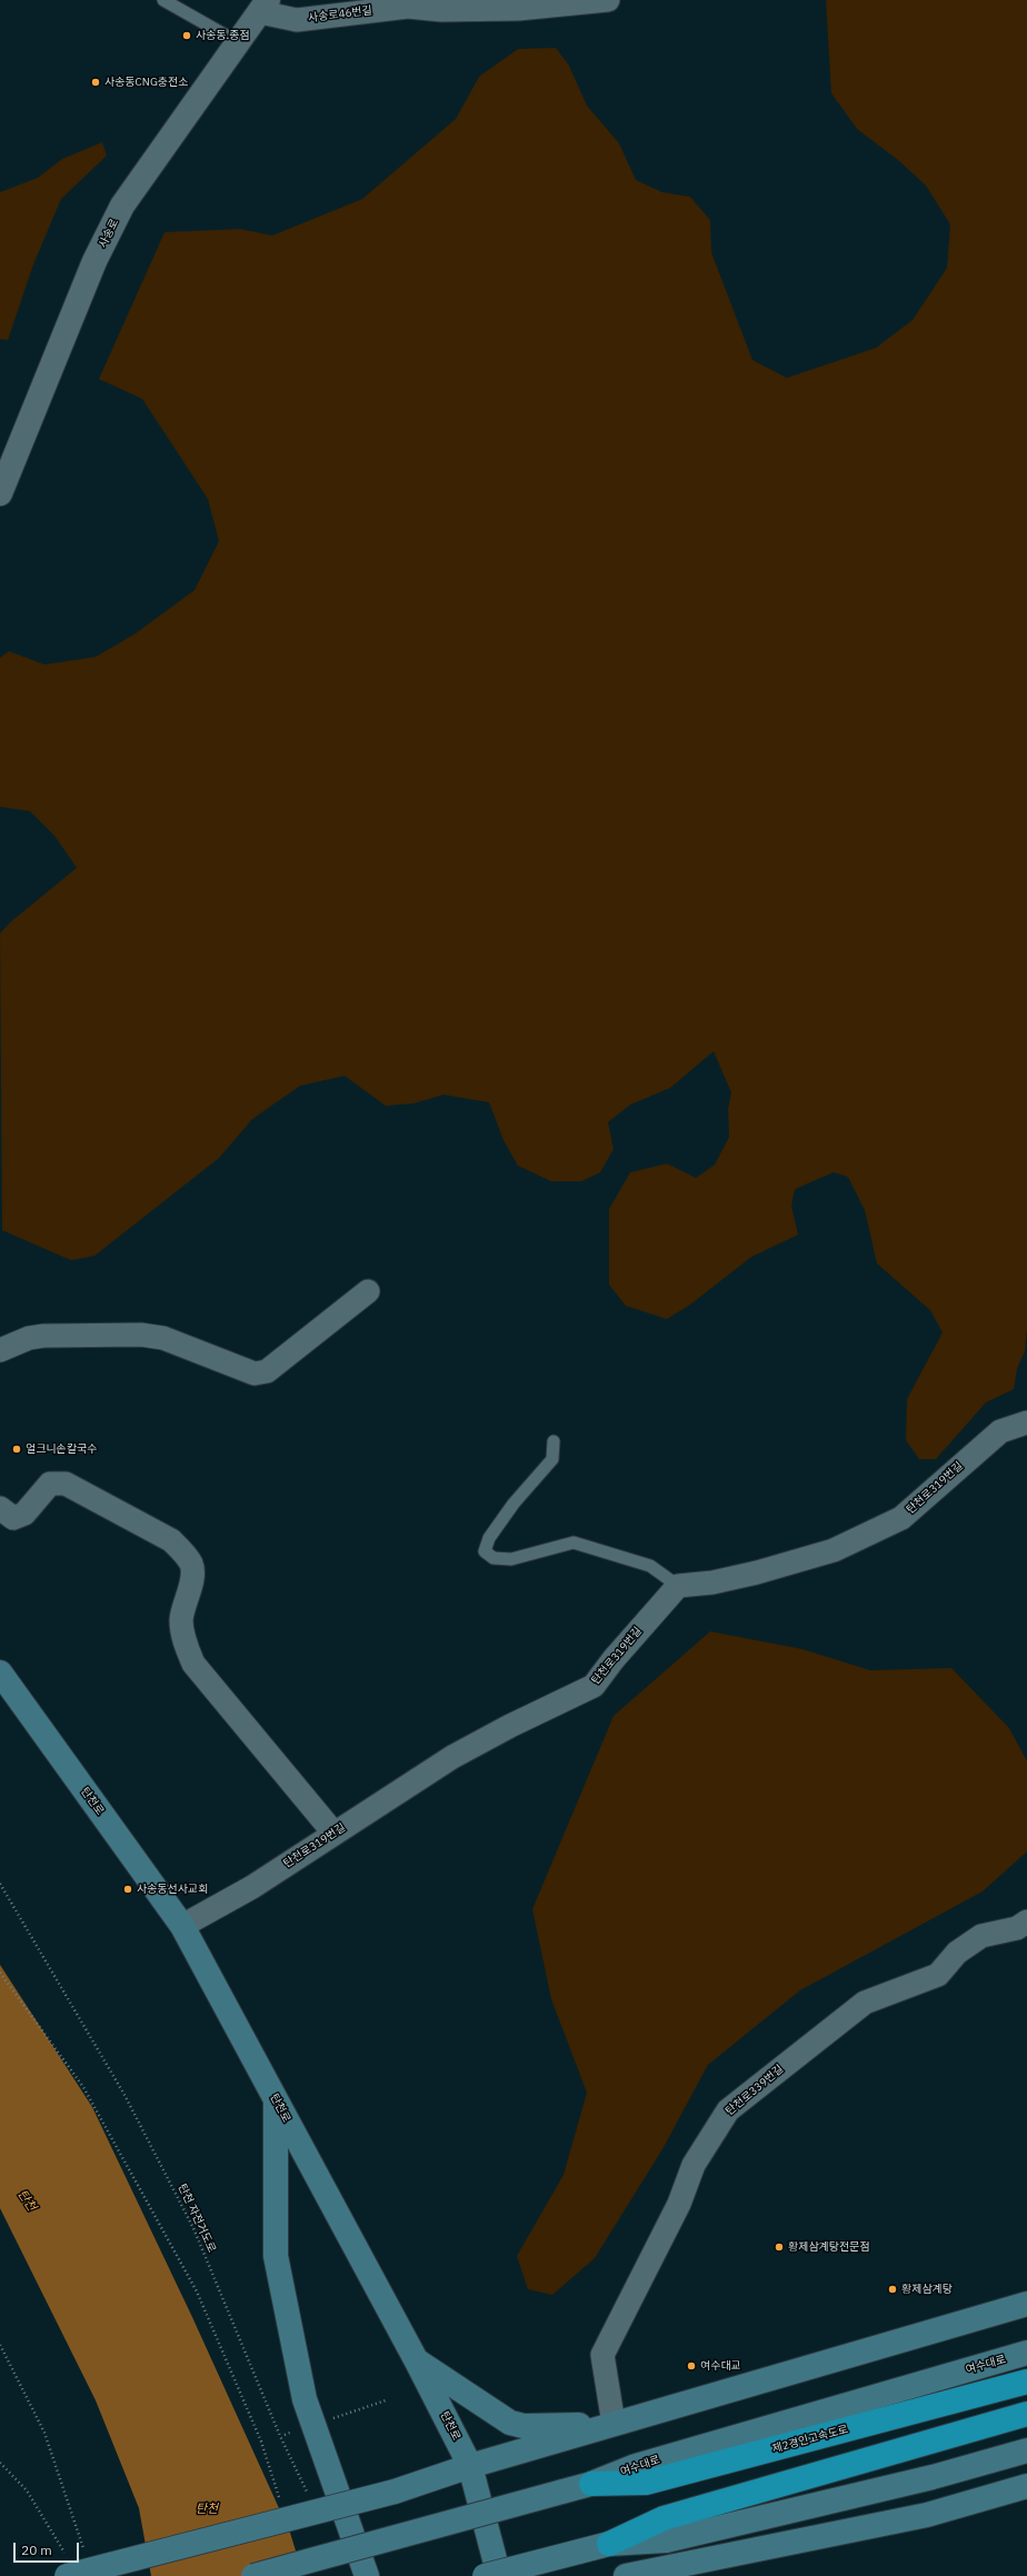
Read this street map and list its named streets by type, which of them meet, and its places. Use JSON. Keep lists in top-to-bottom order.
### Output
{
  "streets": {
    "highway": ["제2경인고속도로"],
    "main road": ["탄천로", "여수대로"],
    "street": [
      "사송로46번길",
      "사송로",
      "탄천로319번길",
      "탄천로339번길"
    ],
    "path": ["탄천 자전거도로"]
  },
  "crossings": [
    ["사송로46번길", "사송로"],
    ["탄천로319번길", "탄천로"],
    ["여수대로", "제2경인고속도로"]
  ],
  "water": ["탄천"],
  "places": [
    "사송동.종점",
    "사송동CNG충전소",
    "얼크니손칼국수",
    "사송동선사교회",
    "황제삼계탕전문점",
    "황제삼계탕",
    "여수대교"
  ],
  "scale_bar": "20 m"
}
